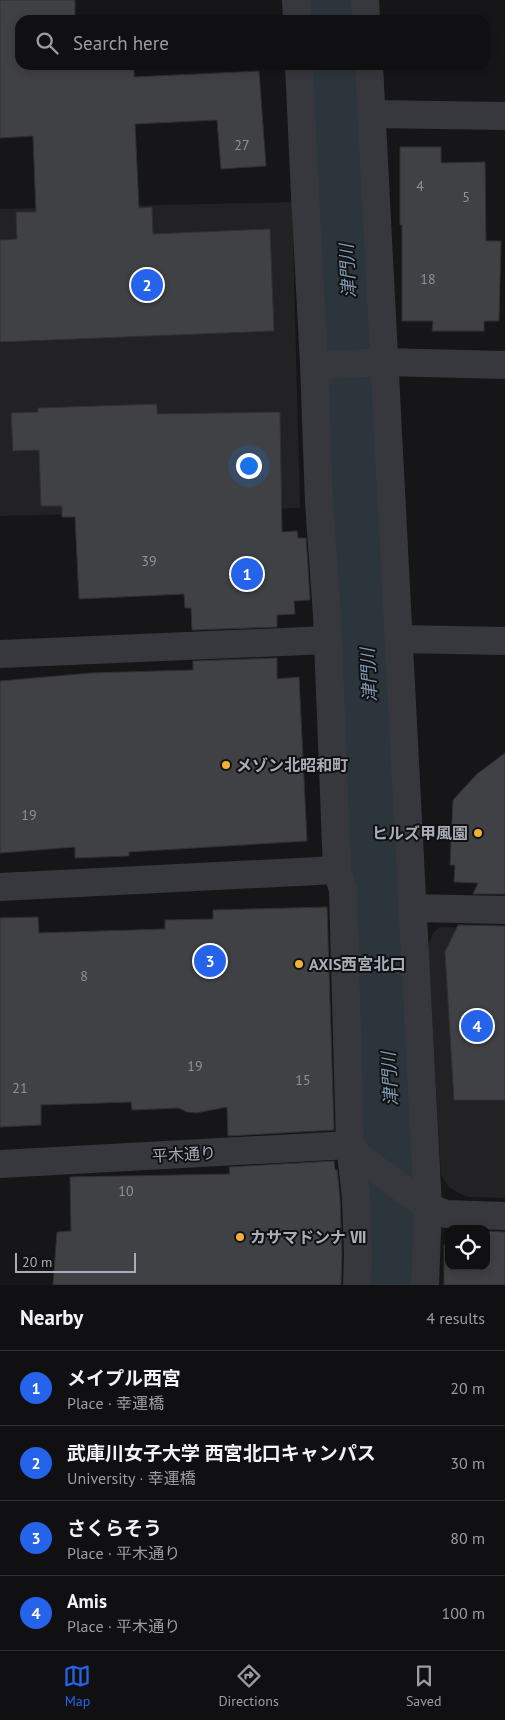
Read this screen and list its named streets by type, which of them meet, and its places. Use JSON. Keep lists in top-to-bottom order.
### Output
{
  "streets": {
    "street": ["平木通り"]
  },
  "water": ["津門川"],
  "places": [
    "メゾン北昭和町",
    "ヒルズ甲風園",
    "AXIS西宮北口",
    "カサマドンナ Ⅶ"
  ],
  "house_numbers": [
    "27",
    "4",
    "5",
    "18",
    "39",
    "19",
    "8",
    "19",
    "15",
    "21",
    "10"
  ],
  "scale_bar": "20 m",
  "page": {
    "search": "Search here",
    "pins": [
      "2",
      "1",
      "3",
      "4"
    ],
    "scale": "20 m",
    "heading": ["Nearby", "4 results"],
    "list": [
      {
        "mark": "1",
        "name": "メイプル西宮",
        "note": "Place · 幸運橋",
        "value": "20 m"
      },
      {
        "mark": "2",
        "name": "武庫川女子大学 西宮北口キャンパス",
        "note": "University · 幸運橋",
        "value": "30 m"
      },
      {
        "mark": "3",
        "name": "さくらそう",
        "note": "Place · 平木通り",
        "value": "80 m"
      },
      {
        "mark": "4",
        "name": "Amis",
        "note": "Place · 平木通り",
        "value": "100 m"
      }
    ],
    "nav": ["Map", "Directions", "Saved"]
  }
}
